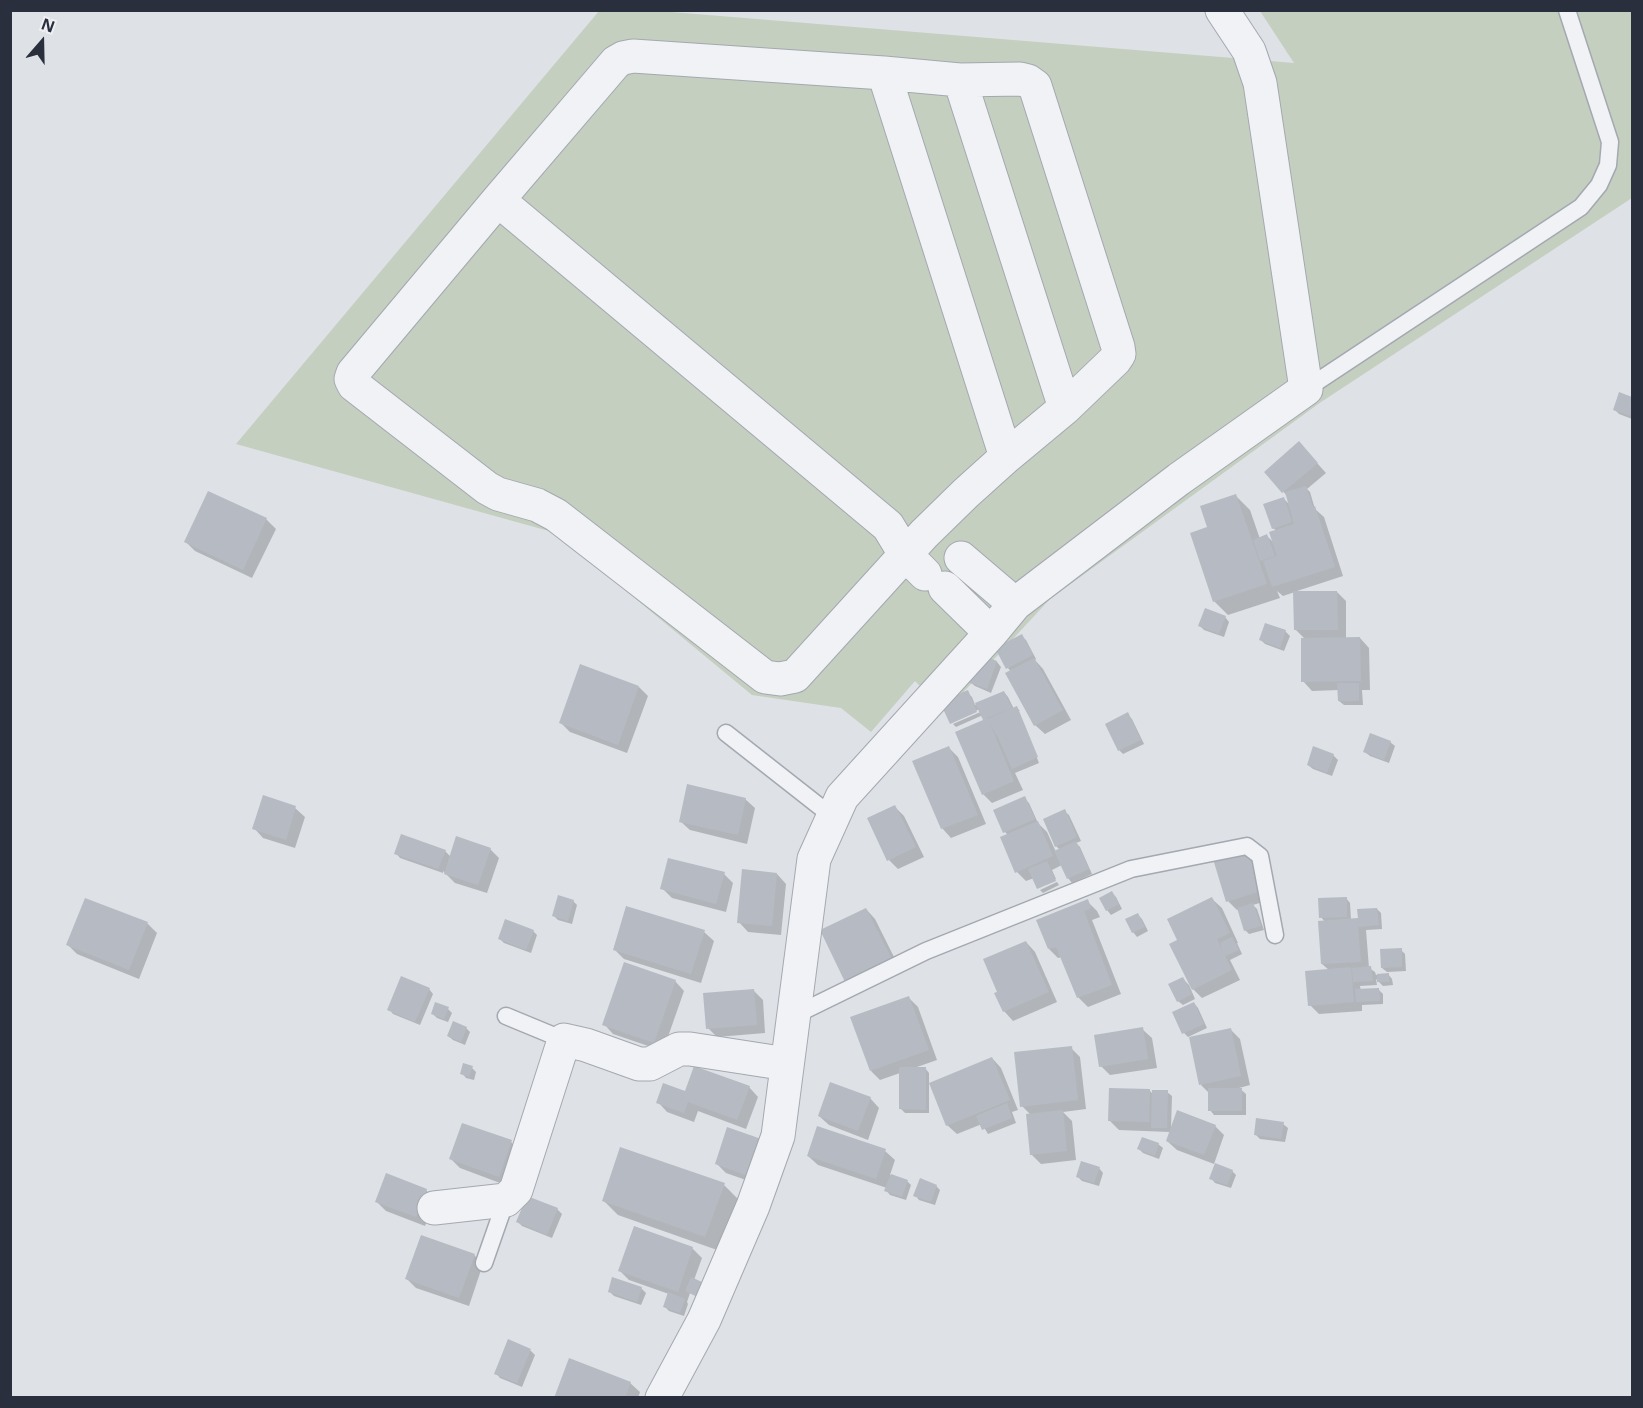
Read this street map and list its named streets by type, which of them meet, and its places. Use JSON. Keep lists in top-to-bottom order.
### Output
{
  "north": "top"
}
